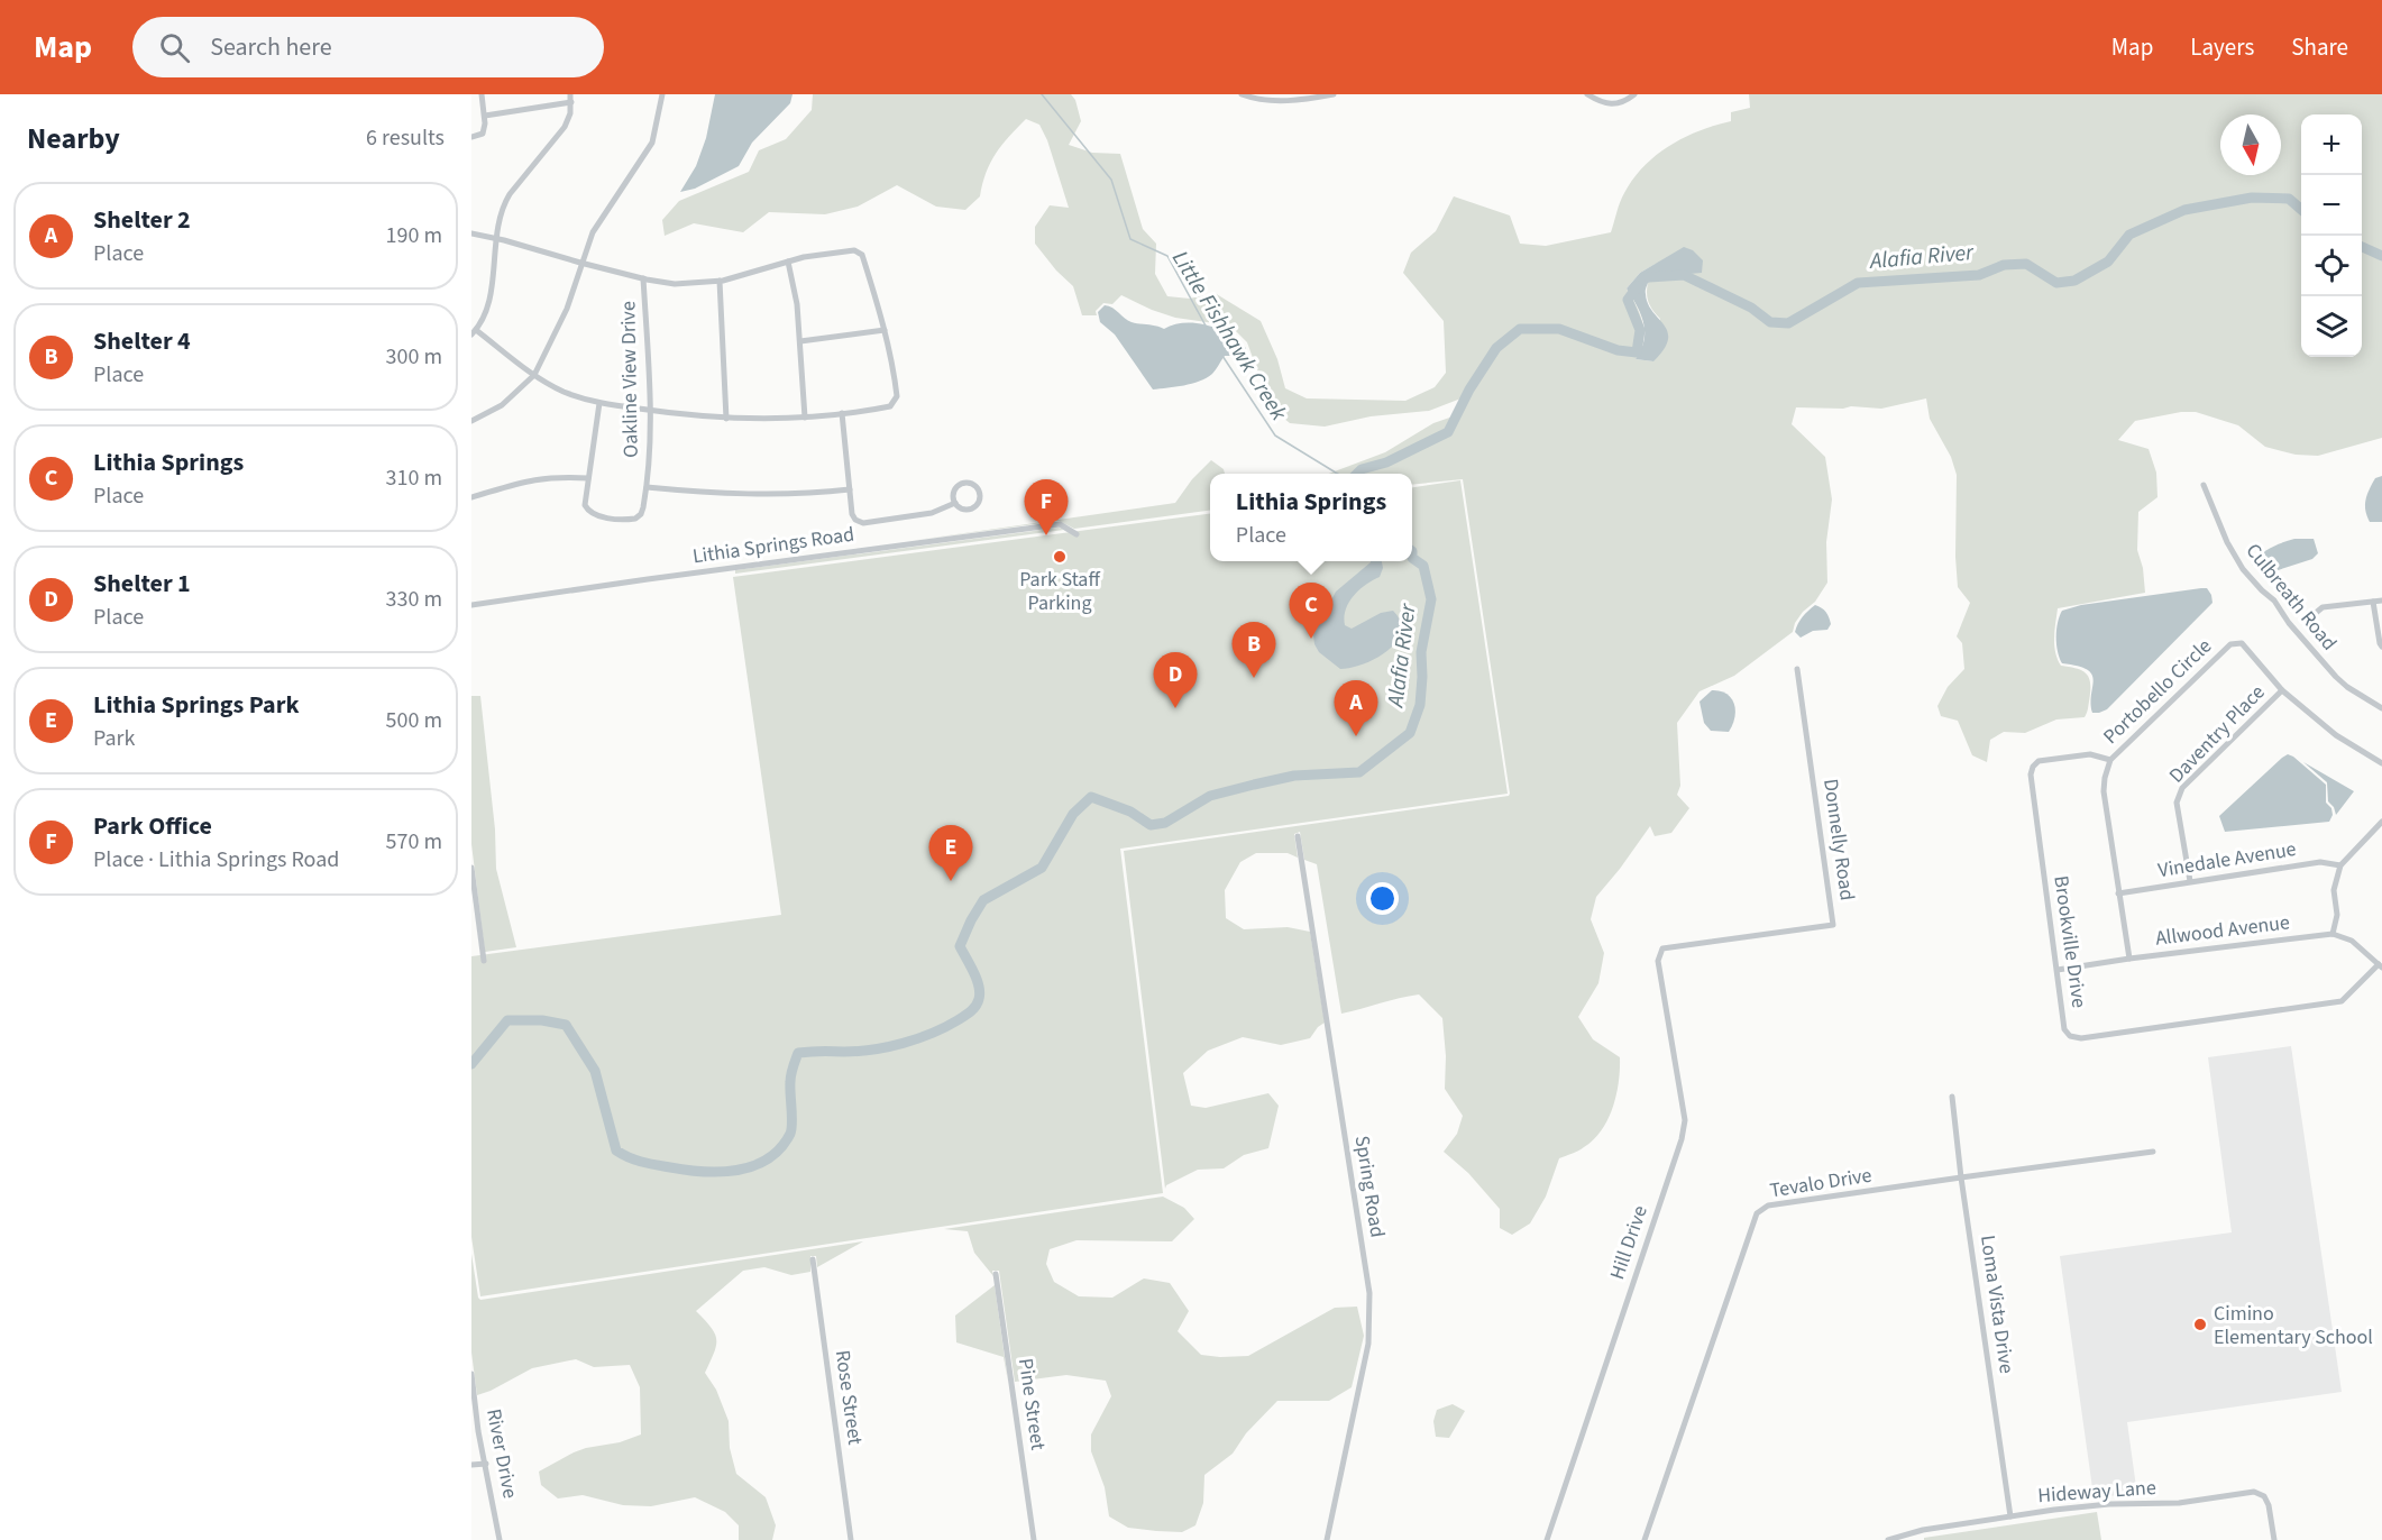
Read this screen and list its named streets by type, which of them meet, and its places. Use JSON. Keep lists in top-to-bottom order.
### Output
{
  "streets": {
    "street": [
      "Oakline View Drive",
      "Lithia Springs Road",
      "Culbreath Road",
      "Portobello Circle",
      "Daventry Place",
      "Donnelly Road",
      "Vinedale Avenue",
      "Allwood Avenue",
      "Brookville Drive",
      "Tevalo Drive",
      "Spring Road",
      "Hill Drive",
      "Loma Vista Drive",
      "Rose Street",
      "Pine Street",
      "River Drive",
      "Hideway Lane"
    ]
  },
  "crossings": [
    ["Portobello Circle", "Daventry Place"],
    ["Portobello Circle", "Vinedale Avenue"],
    ["Portobello Circle", "Allwood Avenue"],
    ["Portobello Circle", "Brookville Drive"],
    ["Daventry Place", "Vinedale Avenue"],
    ["Donnelly Road", "Hill Drive"],
    ["Allwood Avenue", "Brookville Drive"],
    ["Tevalo Drive", "Loma Vista Drive"],
    ["Loma Vista Drive", "Hideway Lane"]
  ],
  "water": ["Alafia River", "Little Fishhawk Creek"],
  "places": ["Park Staff Parking", "Cimino Elementary School"],
  "north": "bottom",
  "page": {
    "header": "Map",
    "search": "Search here",
    "nav": ["Map", "Layers", "Share"],
    "heading": ["Nearby", "6 results"],
    "map_buttons": ["+", "−"],
    "list": [
      {
        "mark": "A",
        "name": "Shelter 2",
        "note": "Place",
        "value": "190 m"
      },
      {
        "mark": "B",
        "name": "Shelter 4",
        "note": "Place",
        "value": "300 m"
      },
      {
        "mark": "C",
        "name": "Lithia Springs",
        "note": "Place",
        "value": "310 m"
      },
      {
        "mark": "D",
        "name": "Shelter 1",
        "note": "Place",
        "value": "330 m"
      },
      {
        "mark": "E",
        "name": "Lithia Springs Park",
        "note": "Park",
        "value": "500 m"
      },
      {
        "mark": "F",
        "name": "Park Office",
        "note": "Place · Lithia Springs Road",
        "value": "570 m"
      }
    ],
    "popup": ["Lithia Springs", "Place"],
    "pins": [
      "F",
      "C",
      "B",
      "D",
      "A",
      "E"
    ]
  }
}
